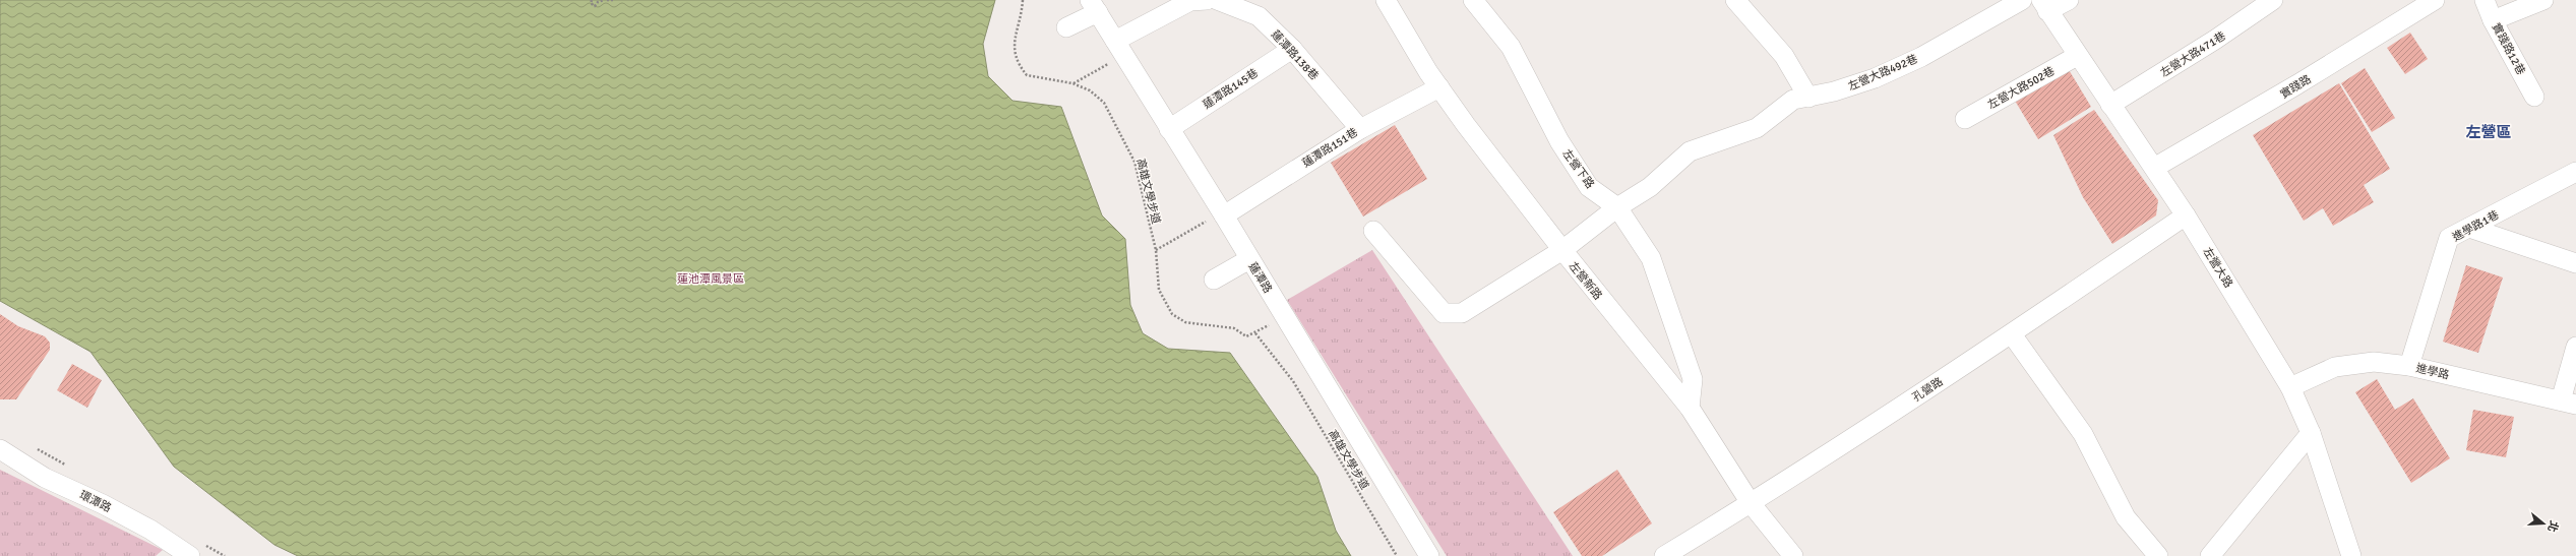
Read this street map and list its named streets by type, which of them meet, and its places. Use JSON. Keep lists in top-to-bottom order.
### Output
{
  "streets": {
    "street": [
      "實踐路12巷",
      "左營大路471巷",
      "蓮潭路138巷",
      "左營大路492巷",
      "實踐路",
      "左營大路502巷",
      "蓮潭路145巷",
      "蓮潭路151巷",
      "左營下路",
      "進學路1巷",
      "左營大路",
      "蓮潭路",
      "左營新路",
      "進學路",
      "孔營路",
      "環潭路"
    ],
    "path": ["高雄文學步道"]
  },
  "crossings": [
    ["左營大路471巷", "左營大路"],
    ["蓮潭路138巷", "蓮潭路145巷"],
    ["蓮潭路138巷", "蓮潭路151巷"],
    ["左營大路492巷", "左營下路"],
    ["左營大路492巷", "左營新路"],
    ["實踐路", "左營大路"],
    ["左營大路502巷", "左營大路"],
    ["蓮潭路145巷", "蓮潭路"],
    ["蓮潭路151巷", "蓮潭路"],
    ["蓮潭路151巷", "左營新路"],
    ["左營下路", "左營新路"],
    ["進學路1巷", "進學路"],
    ["左營大路", "進學路"],
    ["左營大路", "孔營路"],
    ["左營新路", "孔營路"]
  ],
  "districts": ["左營區"],
  "parks": ["蓮池潭風景區"],
  "north": "right"
}
